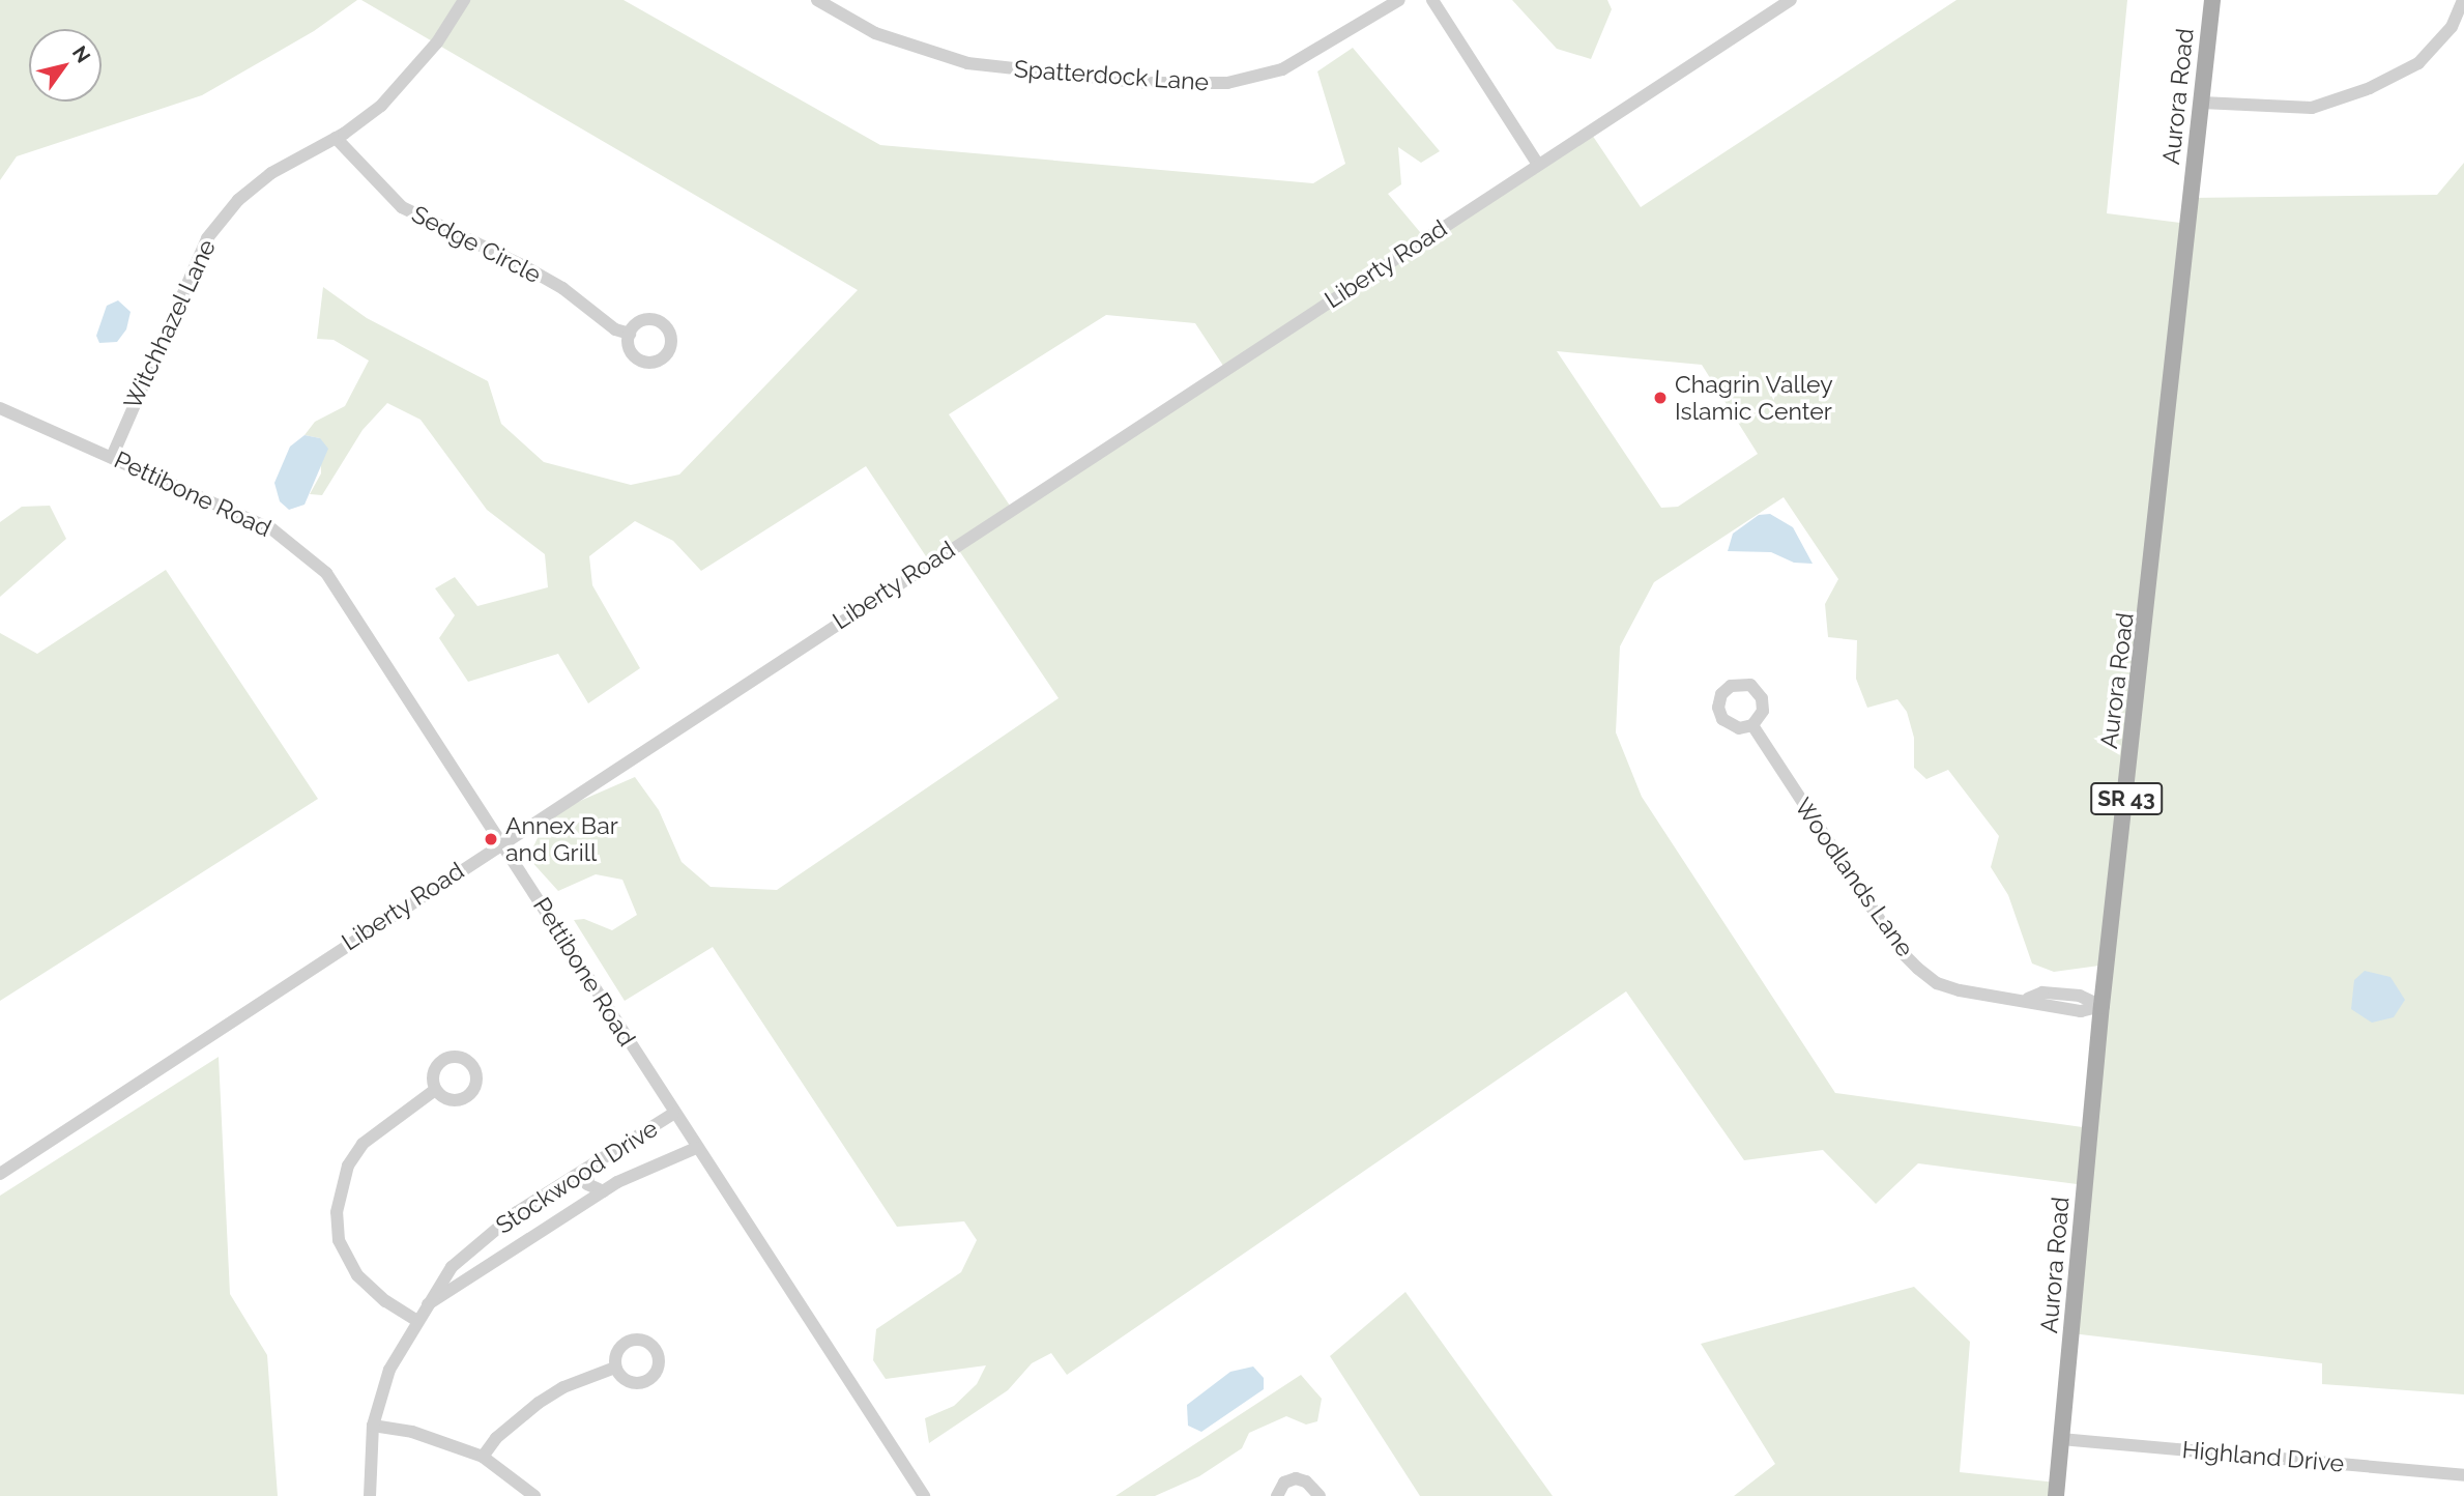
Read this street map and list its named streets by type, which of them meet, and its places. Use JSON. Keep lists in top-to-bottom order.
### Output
{
  "streets": {
    "main road": ["Aurora Road", "SR 43"],
    "street": [
      "Spatterdock Lane",
      "Sedge Circle",
      "Liberty Road",
      "Witchhazel Lane",
      "Pettibone Road",
      "Woodlands Lane",
      "Stockwood Drive",
      "Highland Drive"
    ]
  },
  "crossings": [
    ["Aurora Road", "Woodlands Lane"],
    ["Aurora Road", "Highland Drive"],
    ["Sedge Circle", "Witchhazel Lane"],
    ["Liberty Road", "Pettibone Road"],
    ["Witchhazel Lane", "Pettibone Road"],
    ["Pettibone Road", "Stockwood Drive"]
  ],
  "places": ["Chagrin Valley Islamic Center", "Annex Bar and Grill"],
  "north": "top right"
}
